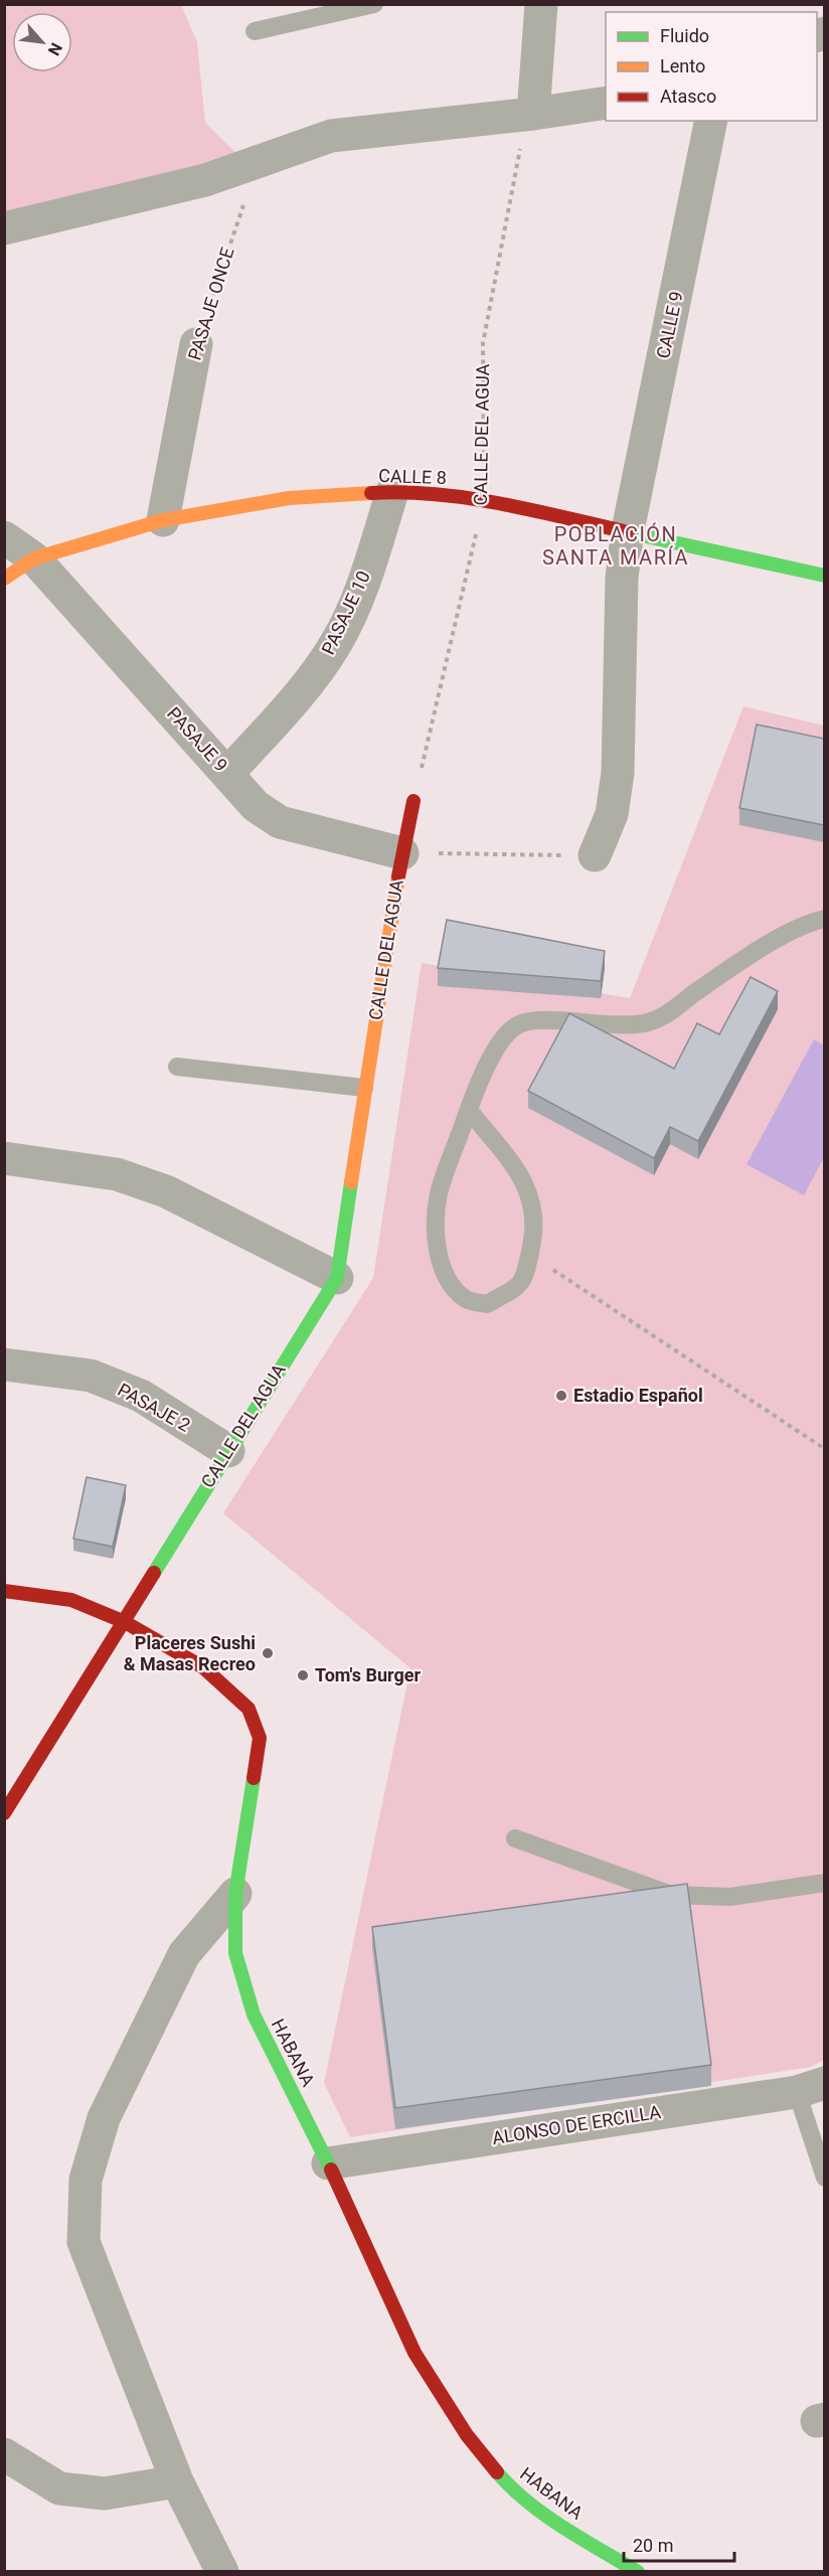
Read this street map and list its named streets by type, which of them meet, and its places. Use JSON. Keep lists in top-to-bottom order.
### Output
{
  "streets": {
    "street": [
      "PASAJE ONCE",
      "CALLE 9",
      "CALLE DEL AGUA",
      "CALLE 8",
      "PASAJE 10",
      "PASAJE 9",
      "PASAJE 2",
      "HABANA",
      "ALONSO DE ERCILLA"
    ]
  },
  "crossings": [
    ["PASAJE ONCE", "CALLE 8"],
    ["CALLE 9", "CALLE 8"],
    ["CALLE DEL AGUA", "CALLE 8"],
    ["CALLE DEL AGUA", "PASAJE 9"],
    ["CALLE DEL AGUA", "PASAJE 2"],
    ["CALLE DEL AGUA", "HABANA"],
    ["CALLE 8", "PASAJE 10"],
    ["CALLE 8", "PASAJE 9"],
    ["PASAJE 10", "PASAJE 9"],
    ["HABANA", "ALONSO DE ERCILLA"]
  ],
  "districts": ["POBLACIÓN SANTA MARÍA"],
  "places": ["Estadio Español", "Placeres Sushi & Masas Recreo", "Tom's Burger"],
  "legend": ["Fluido", "Lento", "Atasco"],
  "scale_bar": "20 m",
  "north": "bottom right"
}
